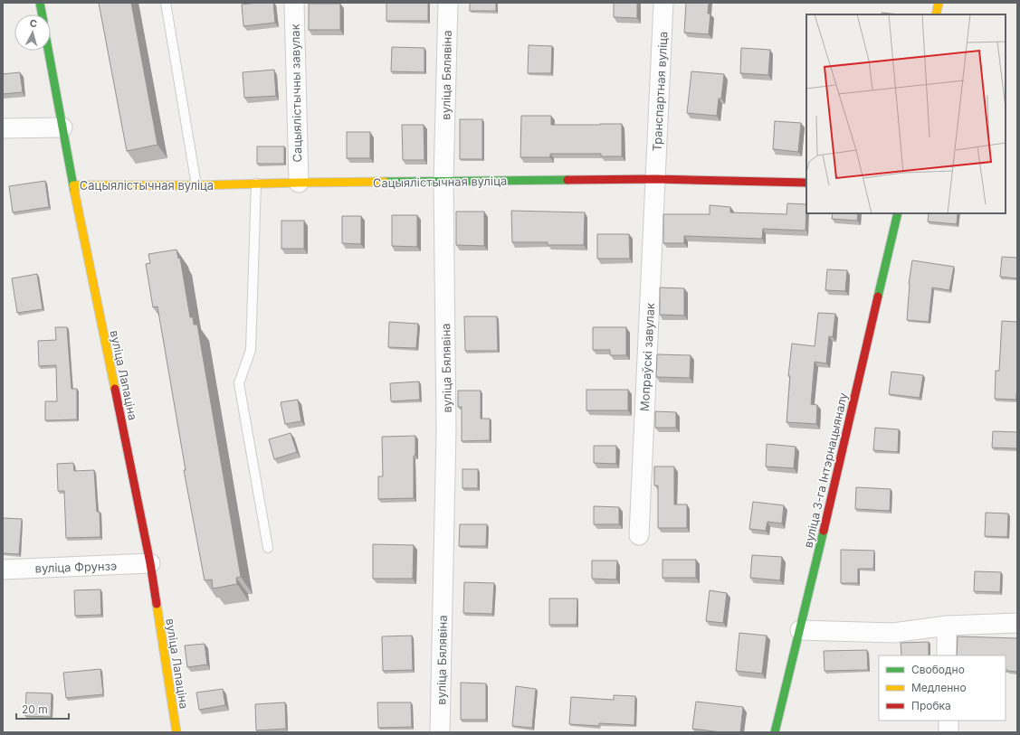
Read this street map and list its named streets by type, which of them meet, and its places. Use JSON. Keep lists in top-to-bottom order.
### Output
{
  "streets": {
    "main road": ["Сацыялістычная вуліца", "вуліца Лапаціна", "вуліца 3-га Інтэрнацыяналу"],
    "street": [
      "вуліца Бялявіна",
      "Транспартная вуліца",
      "Сацыялістычны завулак",
      "Мопраўскі завулак",
      "вуліца Фрунзэ"
    ]
  },
  "crossings": [
    ["вуліца Бялявіна", "Сацыялістычная вуліца"],
    ["Транспартная вуліца", "Сацыялістычная вуліца"],
    ["Транспартная вуліца", "Мопраўскі завулак"],
    ["Сацыялістычны завулак", "Сацыялістычная вуліца"],
    ["Сацыялістычная вуліца", "Мопраўскі завулак"],
    ["Сацыялістычная вуліца", "вуліца Лапаціна"],
    ["вуліца Лапаціна", "вуліца Фрунзэ"]
  ],
  "legend": ["Свободно", "Медленно", "Пробка"],
  "scale_bar": "20 m",
  "north": "top"
}
